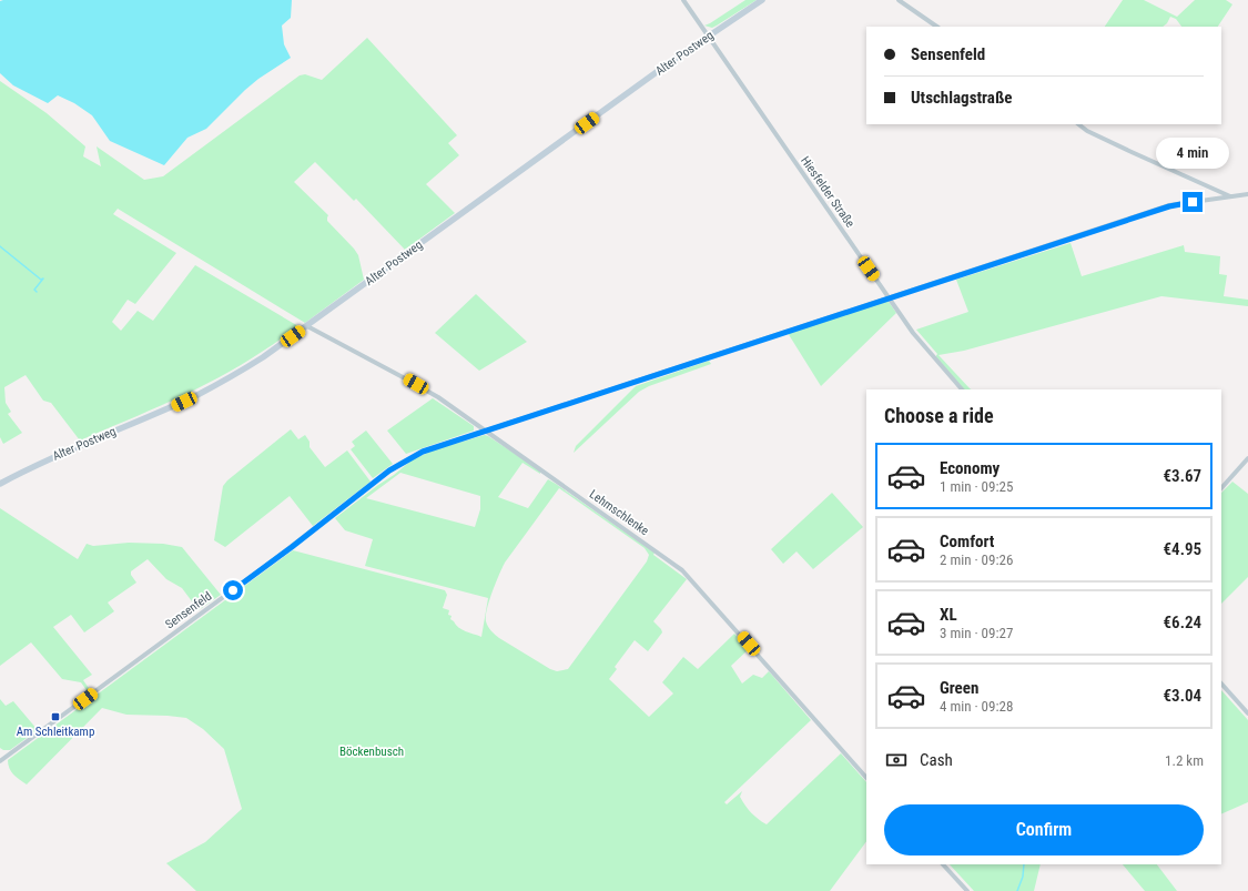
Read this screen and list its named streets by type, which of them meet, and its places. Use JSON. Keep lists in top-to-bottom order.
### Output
{
  "streets": {
    "main road": ["Alter Postweg"],
    "street": ["Hiesfelder Straße", "Lehmschlenke", "Sensenfeld"]
  },
  "crossings": [
    ["Alter Postweg", "Hiesfelder Straße"],
    ["Alter Postweg", "Lehmschlenke"],
    ["Hiesfelder Straße", "Sensenfeld"],
    ["Lehmschlenke", "Sensenfeld"]
  ],
  "parks": ["Böckenbusch"],
  "places": {
    "transit": ["Am Schleitkamp"]
  },
  "page": {
    "banner": ["Sensenfeld", "Utschlagstraße"],
    "bubble": "4 min",
    "heading": "Choose a ride",
    "list": [
      {
        "name": "Economy",
        "note": "1 min · 09:25",
        "value": "€3.67"
      },
      {
        "name": "Comfort",
        "note": "2 min · 09:26",
        "value": "€4.95"
      },
      {
        "name": "XL",
        "note": "3 min · 09:27",
        "value": "€6.24"
      },
      {
        "name": "Green",
        "note": "4 min · 09:28",
        "value": "€3.04"
      }
    ],
    "pay": ["Cash", "1.2 km"],
    "buttons": "Confirm"
  }
}
